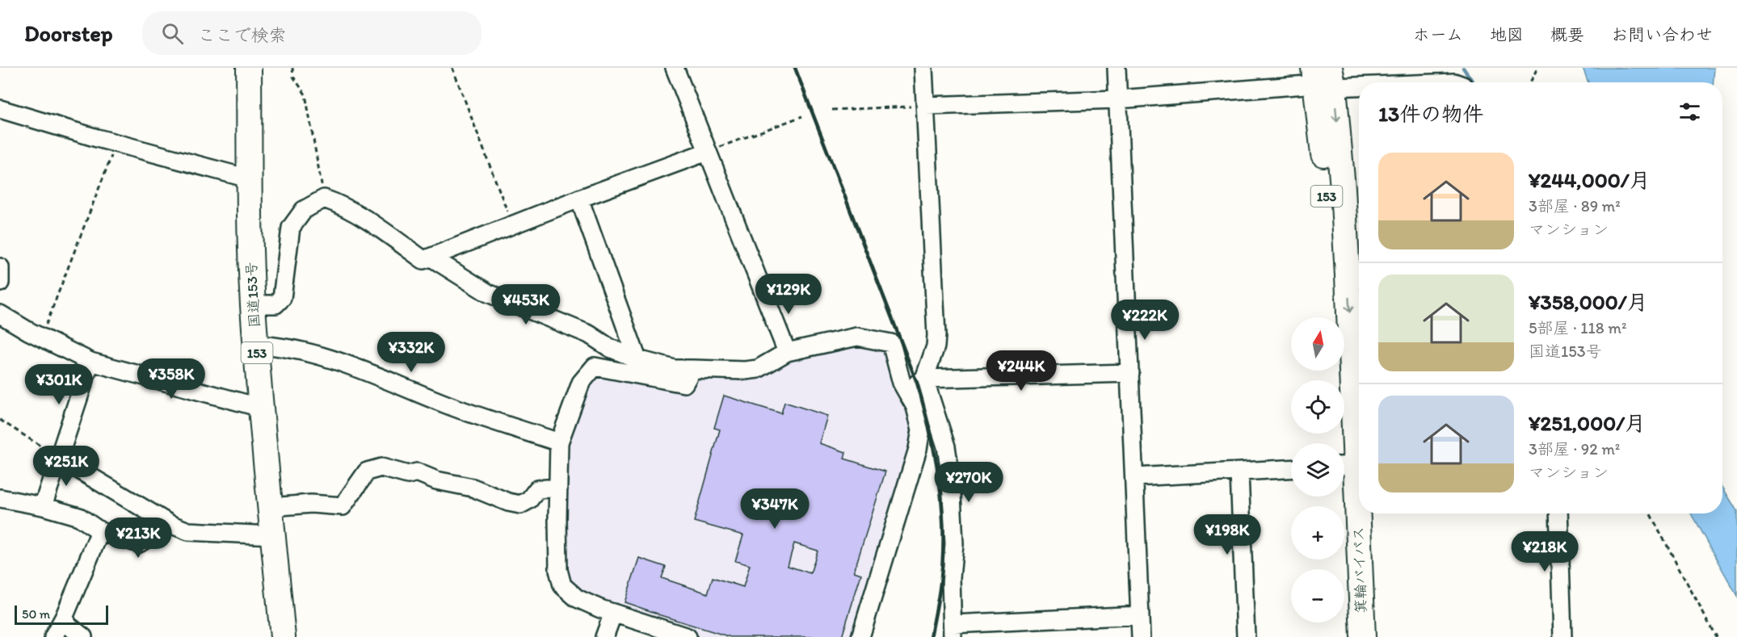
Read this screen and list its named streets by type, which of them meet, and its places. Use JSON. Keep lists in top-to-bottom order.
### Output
{
  "streets": {
    "highway": ["153", "国道153号", "箕輪バイパス"]
  },
  "crossings": [
    ["153", "箕輪バイパス"]
  ],
  "scale_bar": "50 m",
  "north": "top",
  "page": {
    "header": "Doorstep",
    "search": "ここで検索",
    "nav": [
      "ホーム",
      "地図",
      "概要",
      "お問い合わせ"
    ],
    "heading": "13件の物件",
    "list": [
      {
        "name": "¥244,000/月",
        "note": "3部屋 · 89 m² · マンション"
      },
      {
        "name": "¥358,000/月",
        "note": "5部屋 · 118 m² · 国道153号"
      },
      {
        "name": "¥251,000/月",
        "note": "3部屋 · 92 m² · マンション"
      }
    ],
    "price": [
      "¥129K",
      "¥453K",
      "¥222K",
      "¥332K",
      "¥244K",
      "¥358K",
      "¥301K",
      "¥251K",
      "¥270K",
      "¥347K",
      "¥198K",
      "¥213K",
      "¥218K"
    ],
    "map_buttons": ["+", "−"],
    "scale": "50 m"
  }
}
